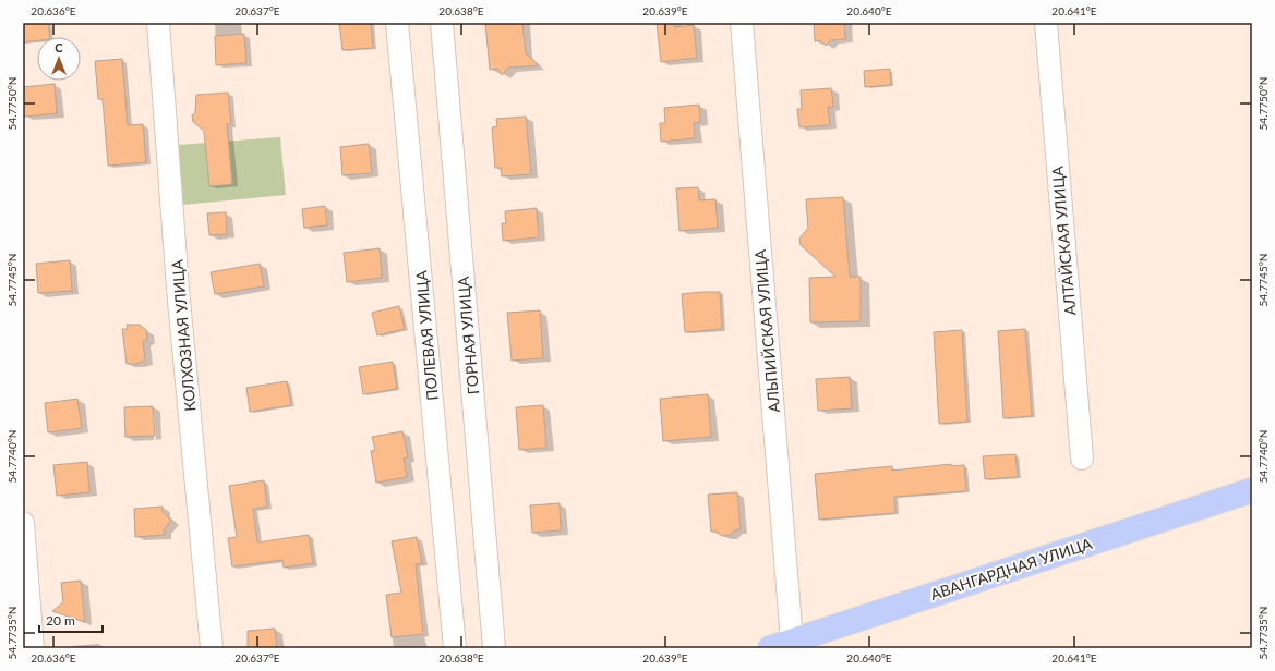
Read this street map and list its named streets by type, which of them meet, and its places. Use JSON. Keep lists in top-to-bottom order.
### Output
{
  "streets": {
    "main road": ["АВАНГАРДНАЯ УЛИЦА"],
    "street": [
      "АЛТАЙСКАЯ УЛИЦА",
      "АЛЬПИЙСКАЯ УЛИЦА",
      "КОЛХОЗНАЯ УЛИЦА",
      "ПОЛЕВАЯ УЛИЦА",
      "ГОРНАЯ УЛИЦА"
    ]
  },
  "crossings": [
    ["АЛЬПИЙСКАЯ УЛИЦА", "АВАНГАРДНАЯ УЛИЦА"]
  ],
  "scale_bar": "20 m",
  "north": "top",
  "coordinates": [
    "20.636°E",
    "20.637°E",
    "20.638°E",
    "20.639°E",
    "20.640°E",
    "20.641°E",
    "54.7750°N",
    "54.7745°N",
    "54.7740°N",
    "54.7735°N"
  ]
}
